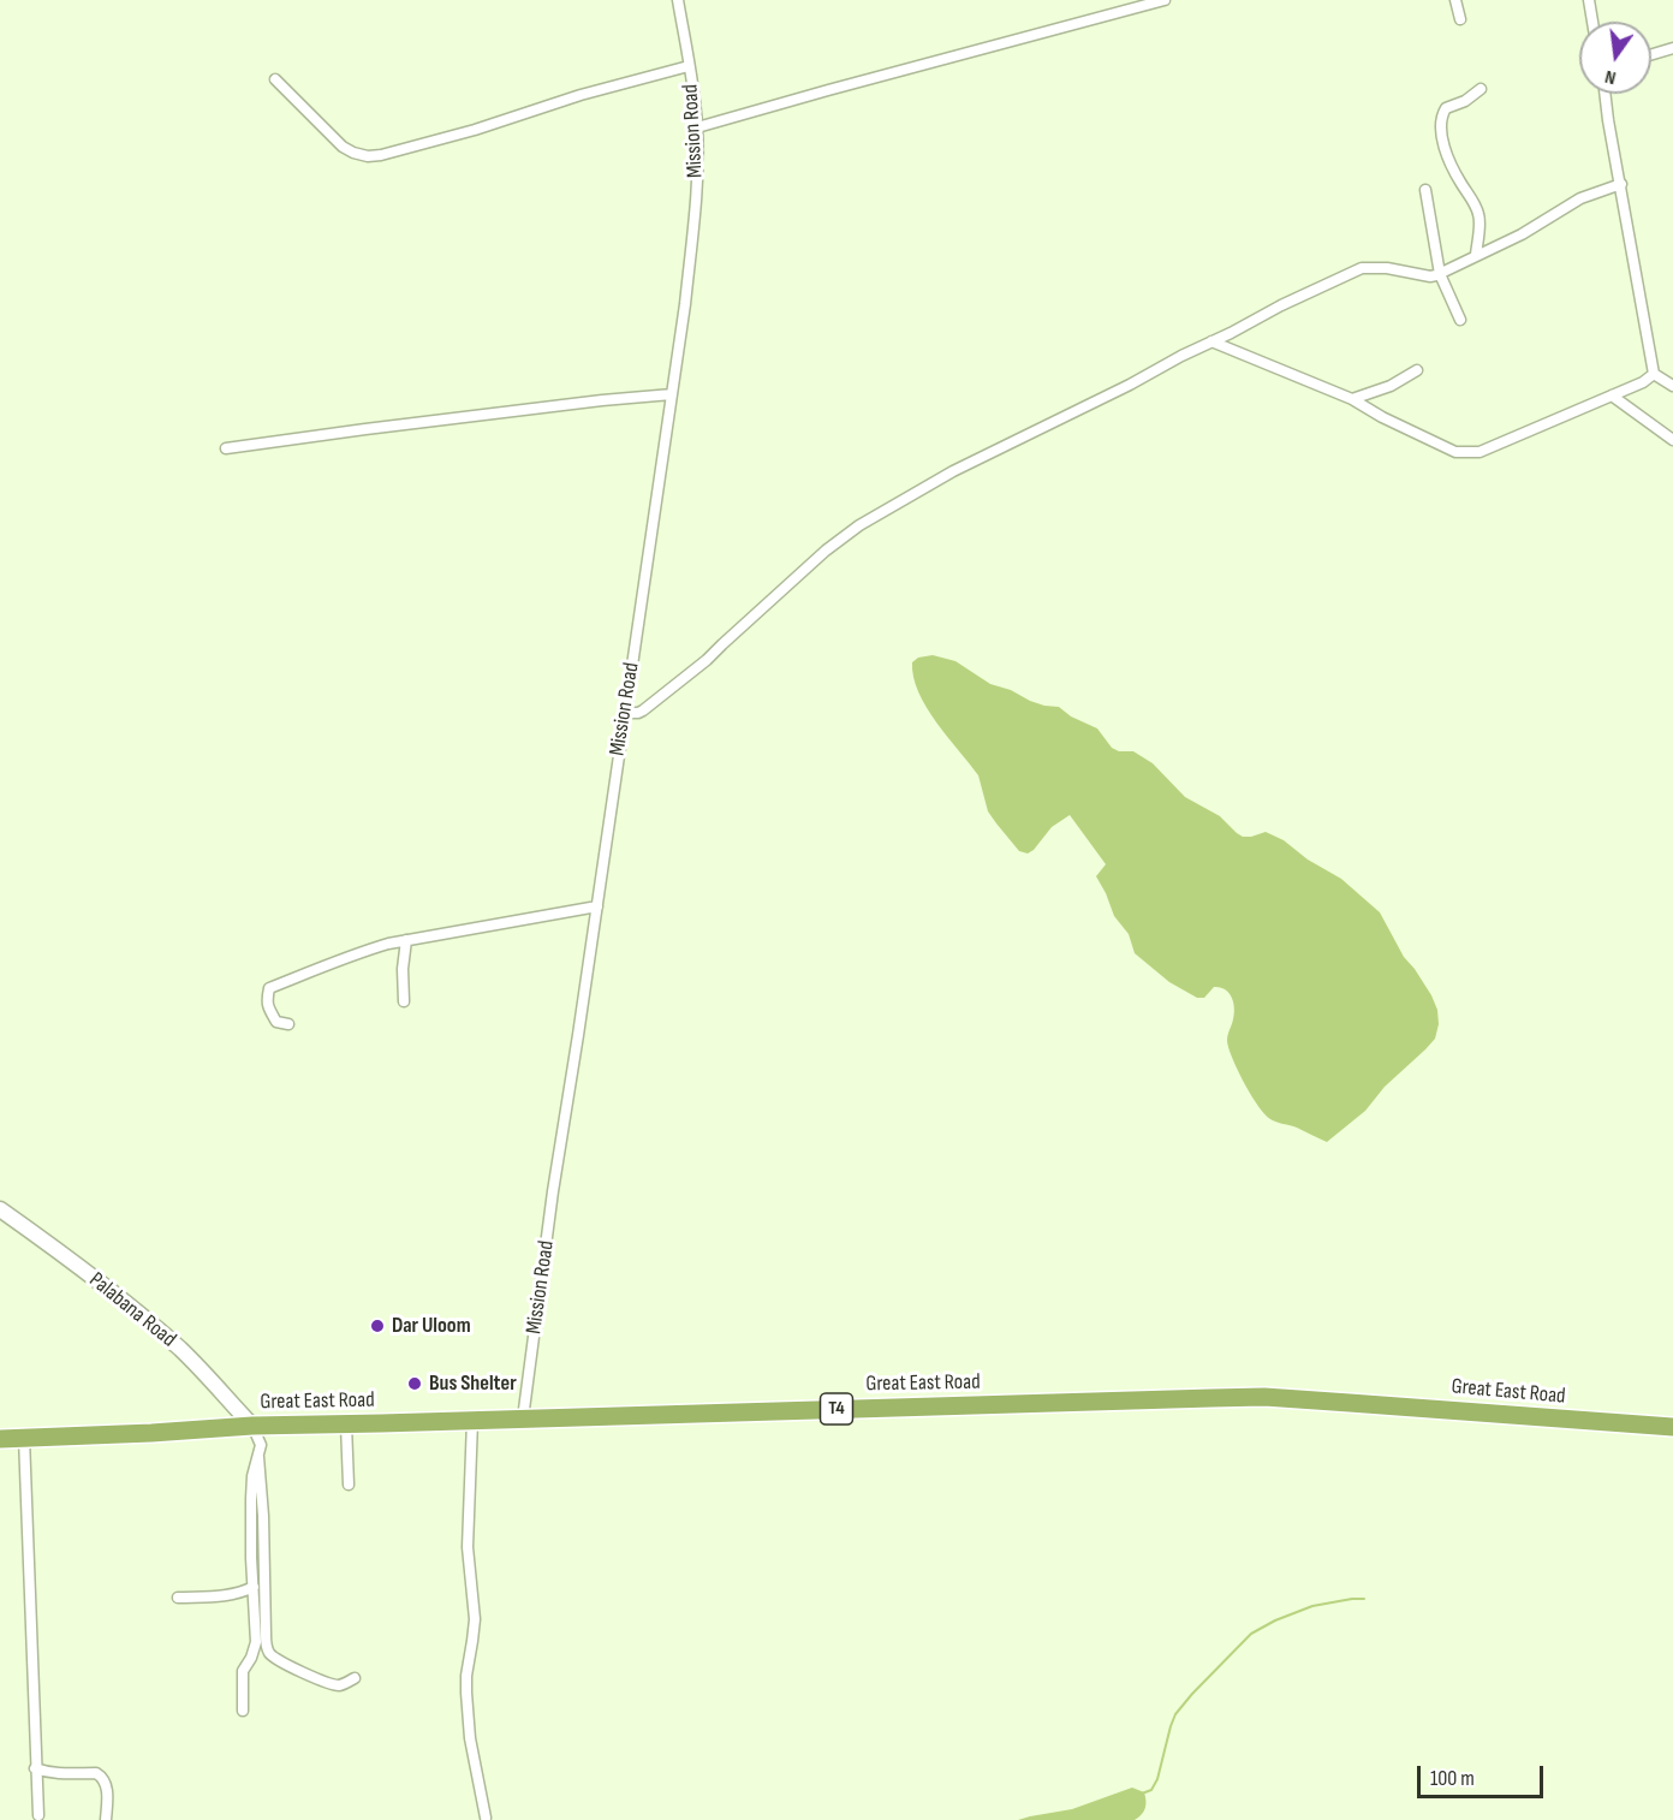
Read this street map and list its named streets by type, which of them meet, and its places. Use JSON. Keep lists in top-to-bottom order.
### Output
{
  "streets": {
    "highway": ["Great East Road", "T4"],
    "street": ["Mission Road", "Palabana Road"]
  },
  "crossings": [
    ["Mission Road", "Great East Road"],
    ["Palabana Road", "Great East Road"]
  ],
  "places": ["Dar Uloom", "Bus Shelter"],
  "scale_bar": "100 m",
  "north": "bottom"
}
